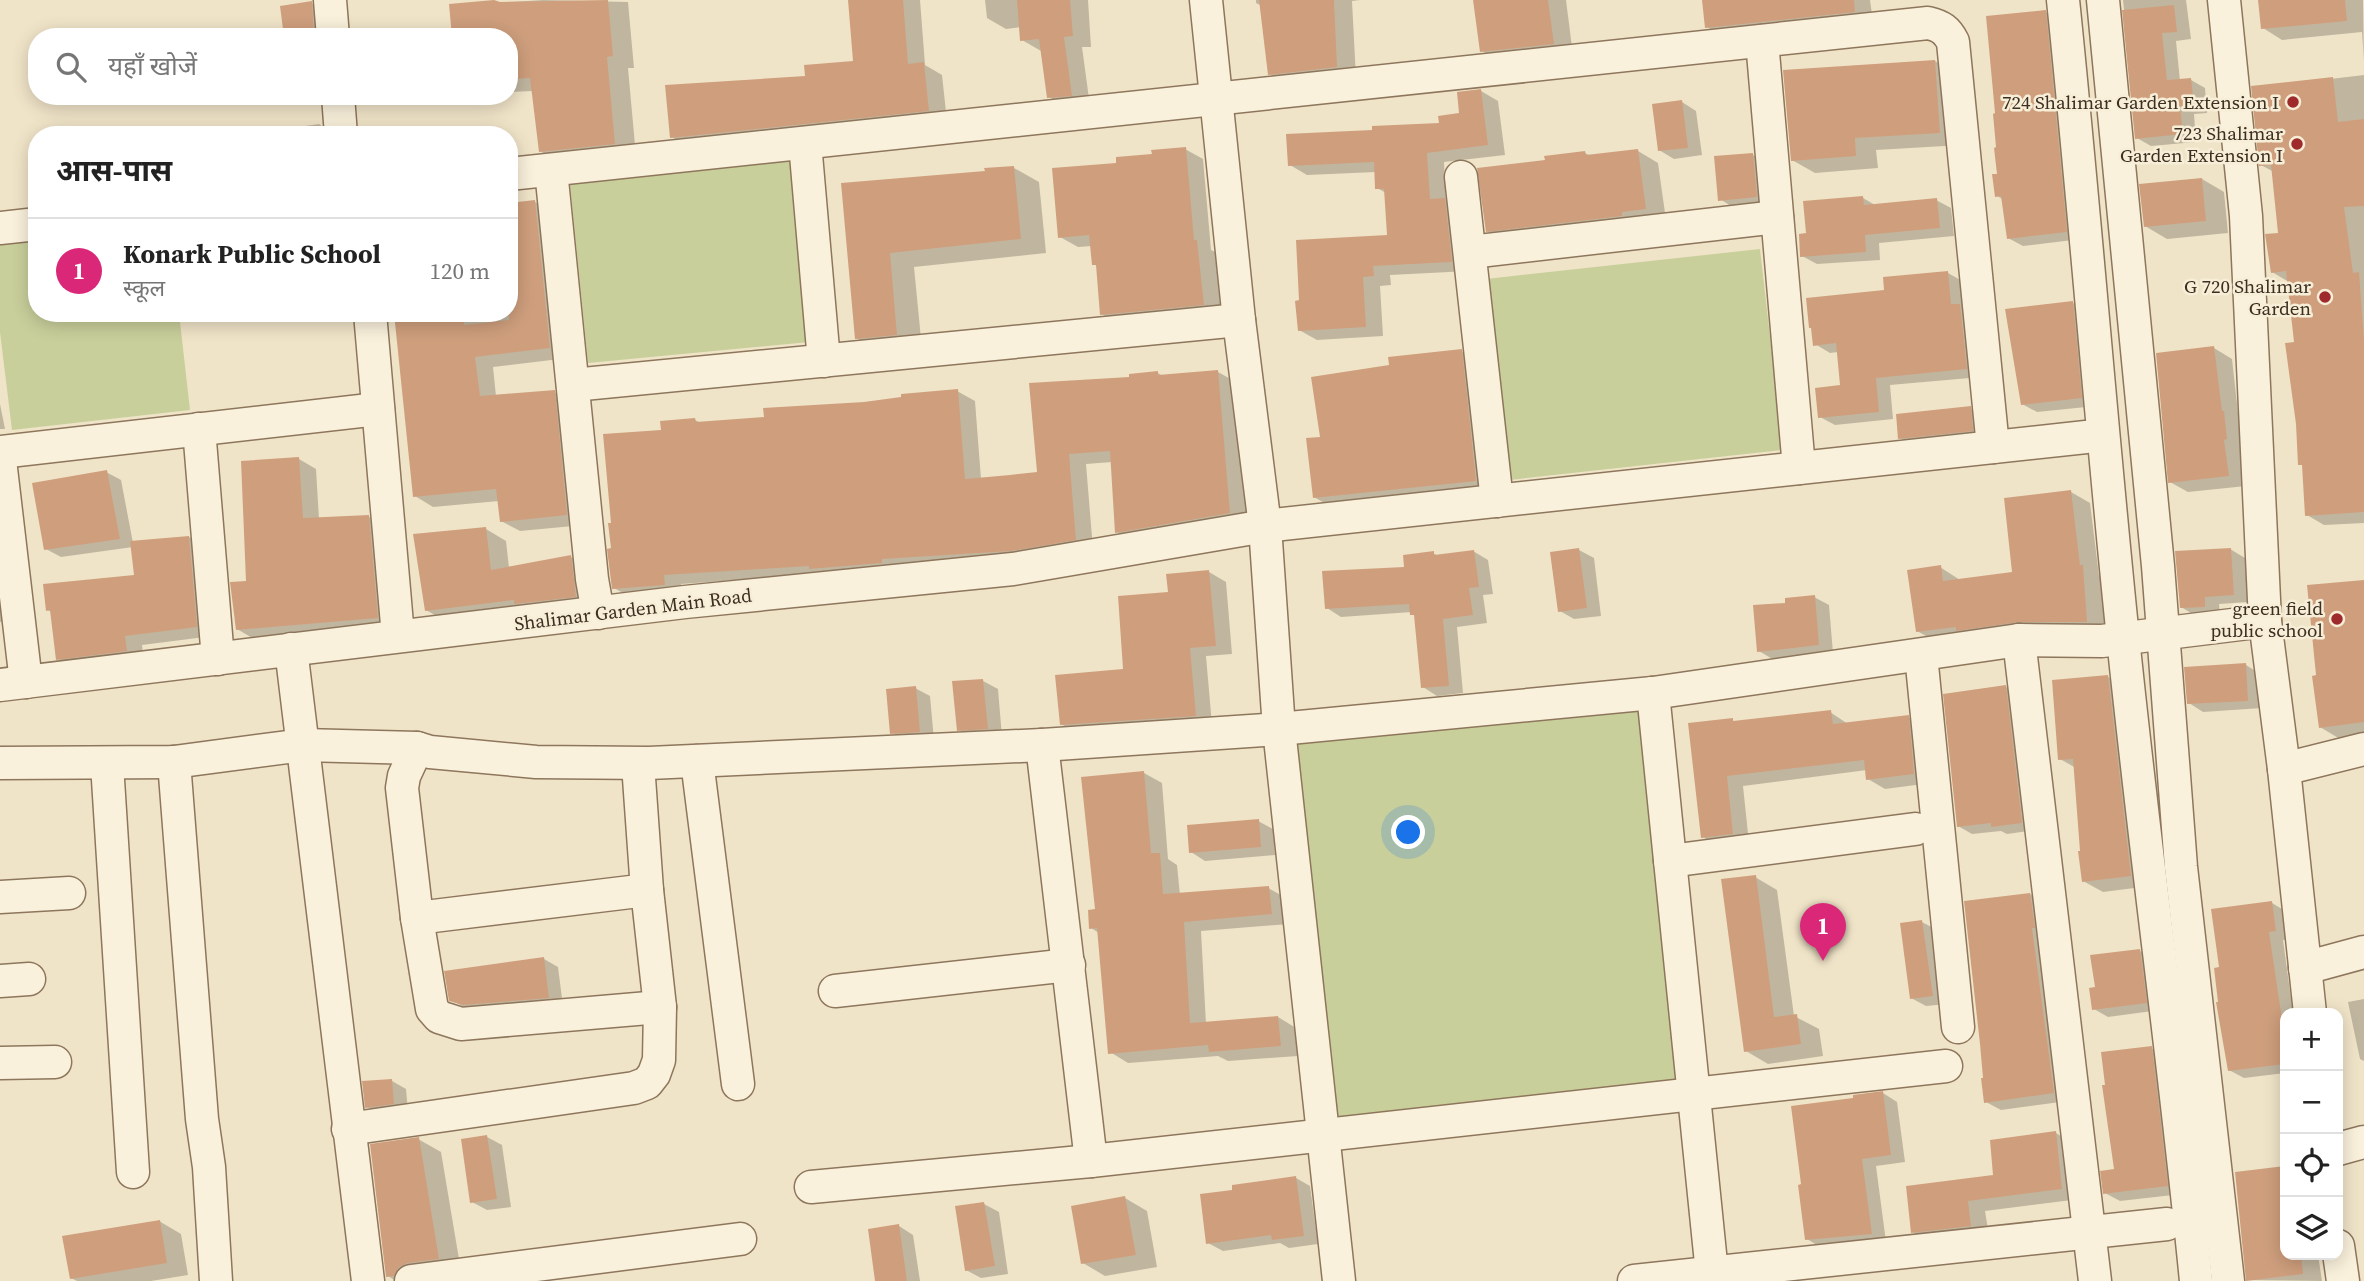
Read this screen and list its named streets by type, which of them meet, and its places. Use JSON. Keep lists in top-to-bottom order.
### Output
{
  "streets": {
    "street": ["Shalimar Garden Main Road"]
  },
  "places": [
    "724 Shalimar Garden Extension I",
    "723 Shalimar Garden Extension I",
    "G 720 Shalimar Garden",
    "green field public school"
  ],
  "page": {
    "search": "यहाँ खोजें",
    "heading": "आस-पास",
    "list": [
      {
        "mark": "1",
        "name": "Konark Public School",
        "note": "स्कूल",
        "value": "120 m"
      }
    ],
    "pins": "1",
    "map_buttons": ["+", "−"]
  }
}
